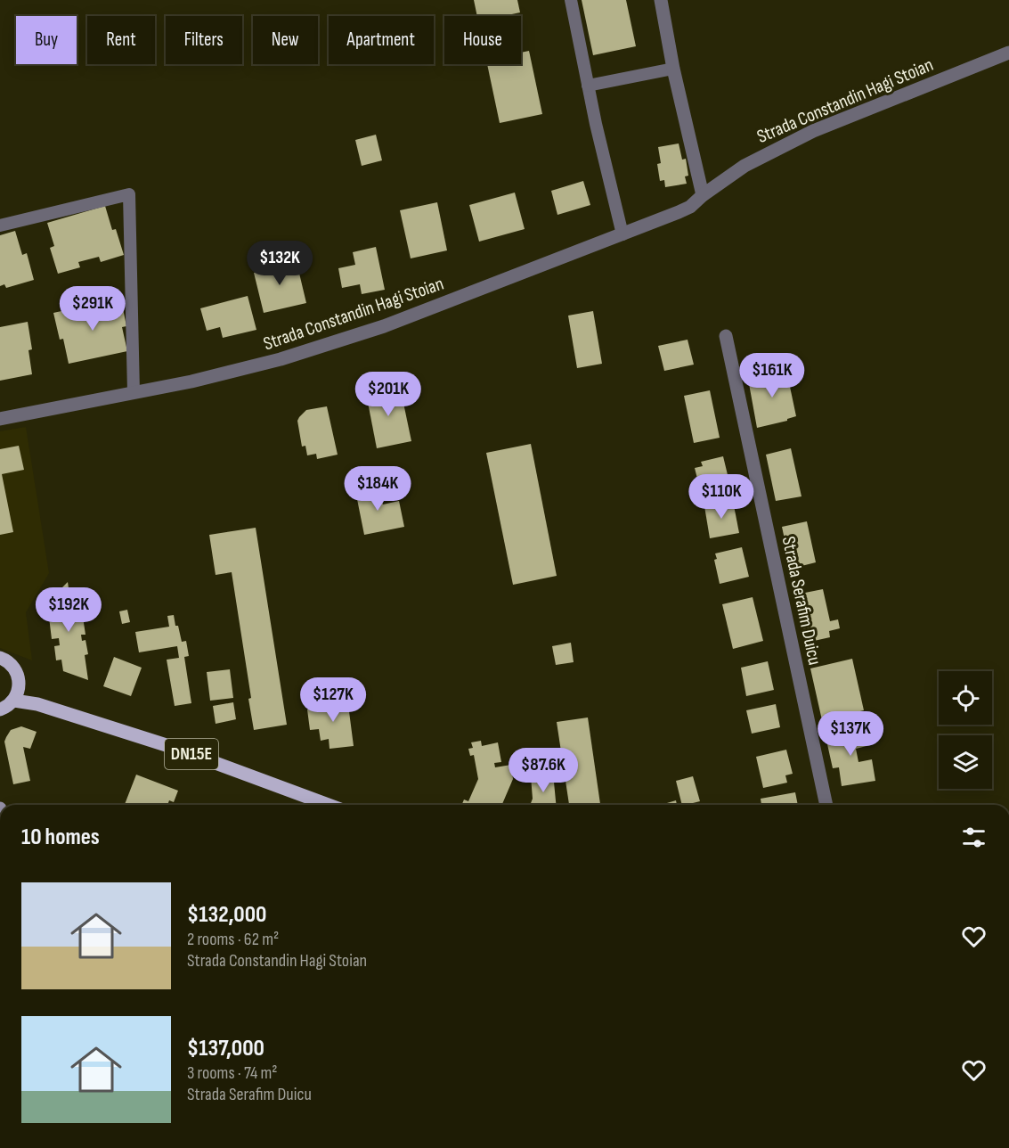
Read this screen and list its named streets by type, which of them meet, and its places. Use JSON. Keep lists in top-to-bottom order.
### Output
{
  "streets": {
    "main road": ["DN15E"],
    "street": ["Strada Constandin Hagi Stoian", "Strada Serafim Duicu"]
  },
  "page": {
    "chip": [
      "Buy",
      "Rent",
      "Filters",
      "New",
      "Apartment",
      "House"
    ],
    "price": [
      "$132K",
      "$291K",
      "$161K",
      "$201K",
      "$184K",
      "$110K",
      "$192K",
      "$127K",
      "$137K",
      "$87.6K"
    ],
    "heading": "10 homes",
    "list": [
      {
        "name": "$132,000",
        "note": "2 rooms · 62 m² · Strada Constandin Hagi Stoian"
      },
      {
        "name": "$137,000",
        "note": "3 rooms · 74 m² · Strada Serafim Duicu"
      }
    ]
  }
}
